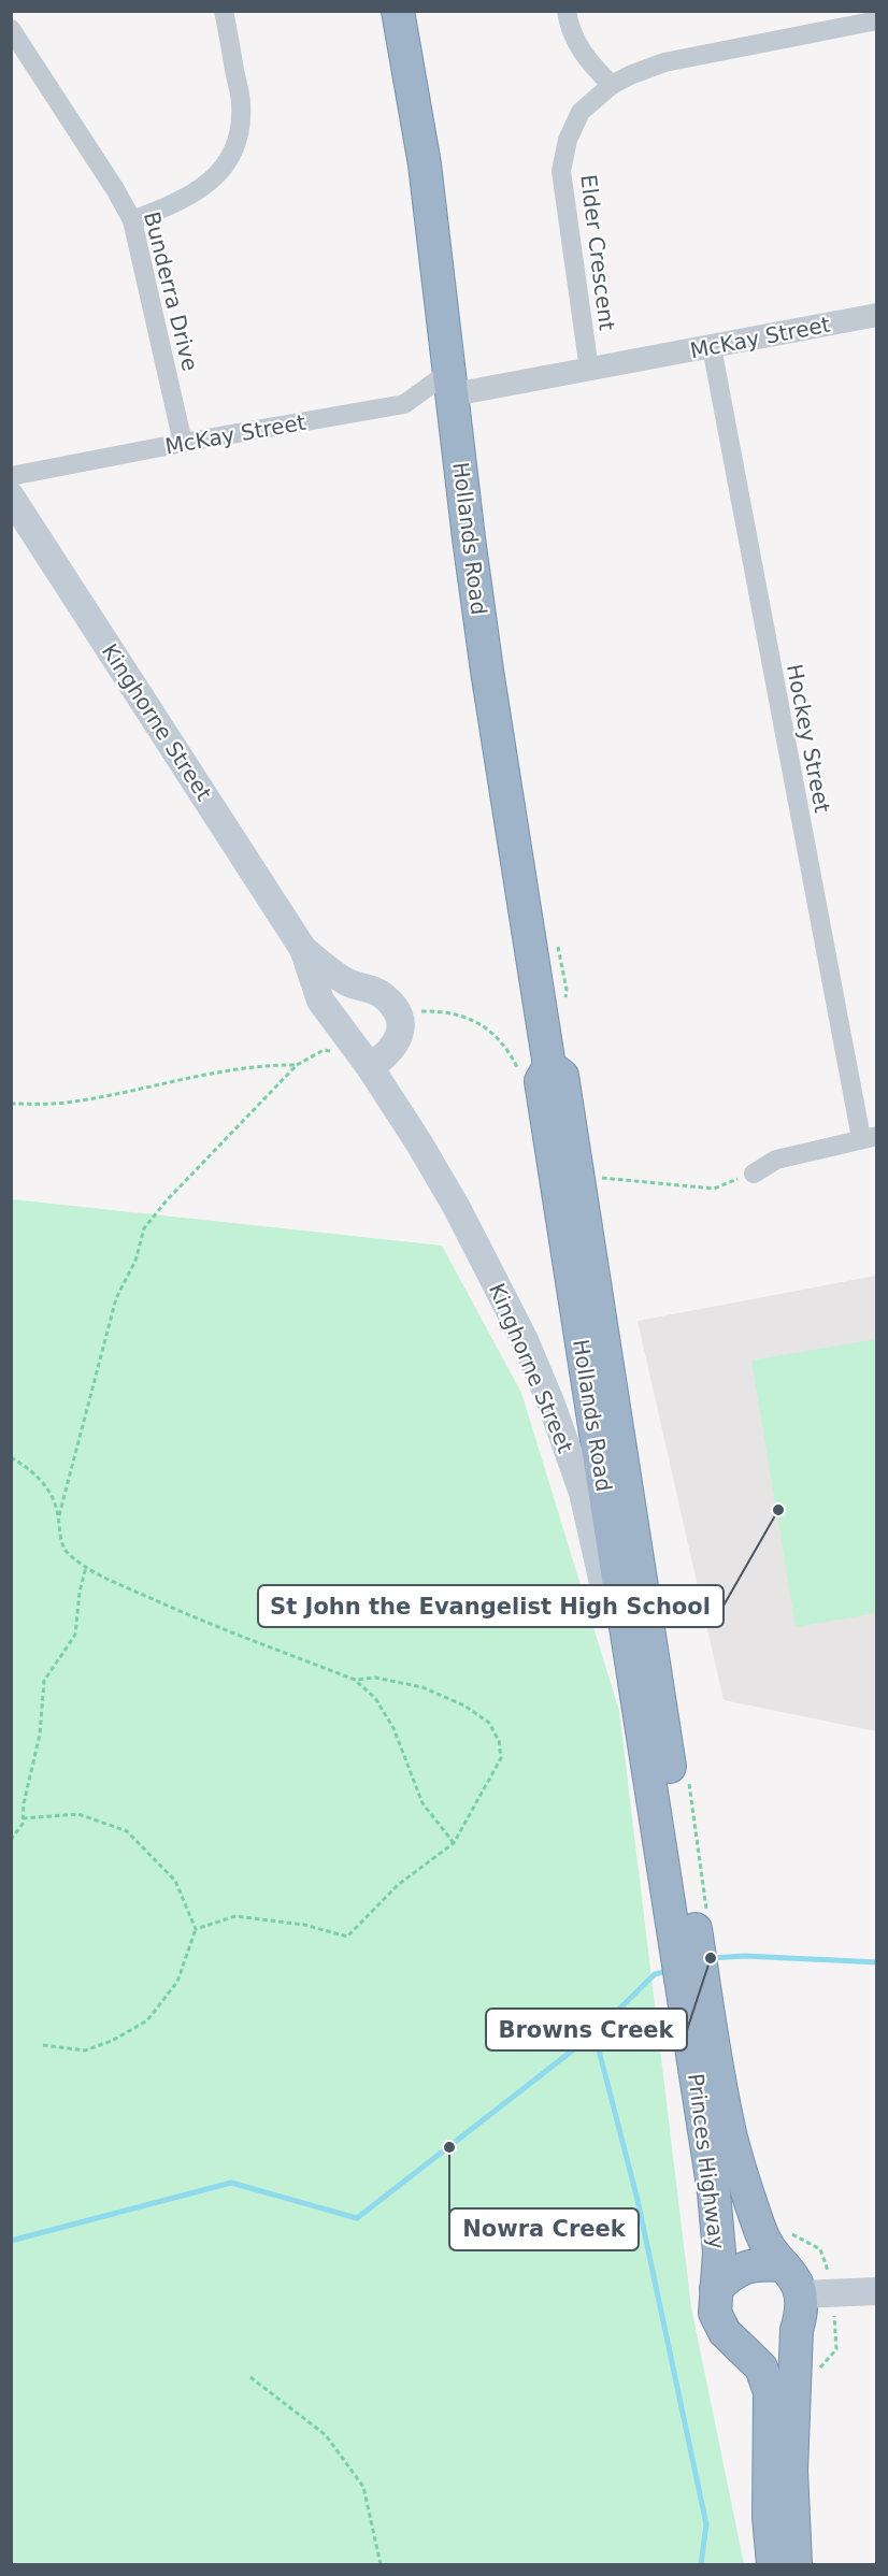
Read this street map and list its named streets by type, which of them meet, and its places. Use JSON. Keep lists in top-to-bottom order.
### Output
{
  "streets": {
    "highway": ["Hollands Road", "Princes Highway"],
    "main road": ["Kinghorne Street"],
    "street": [
      "Elder Crescent",
      "Bunderra Drive",
      "McKay Street",
      "Hockey Street"
    ]
  },
  "crossings": [
    ["Elder Crescent", "McKay Street"],
    ["Bunderra Drive", "McKay Street"],
    ["McKay Street", "Hollands Road"],
    ["McKay Street", "Hockey Street"],
    ["Hollands Road", "Kinghorne Street"],
    ["Hollands Road", "Princes Highway"],
    ["Kinghorne Street", "Princes Highway"]
  ],
  "places": ["St John the Evangelist High School", "Browns Creek", "Nowra Creek"]
}
